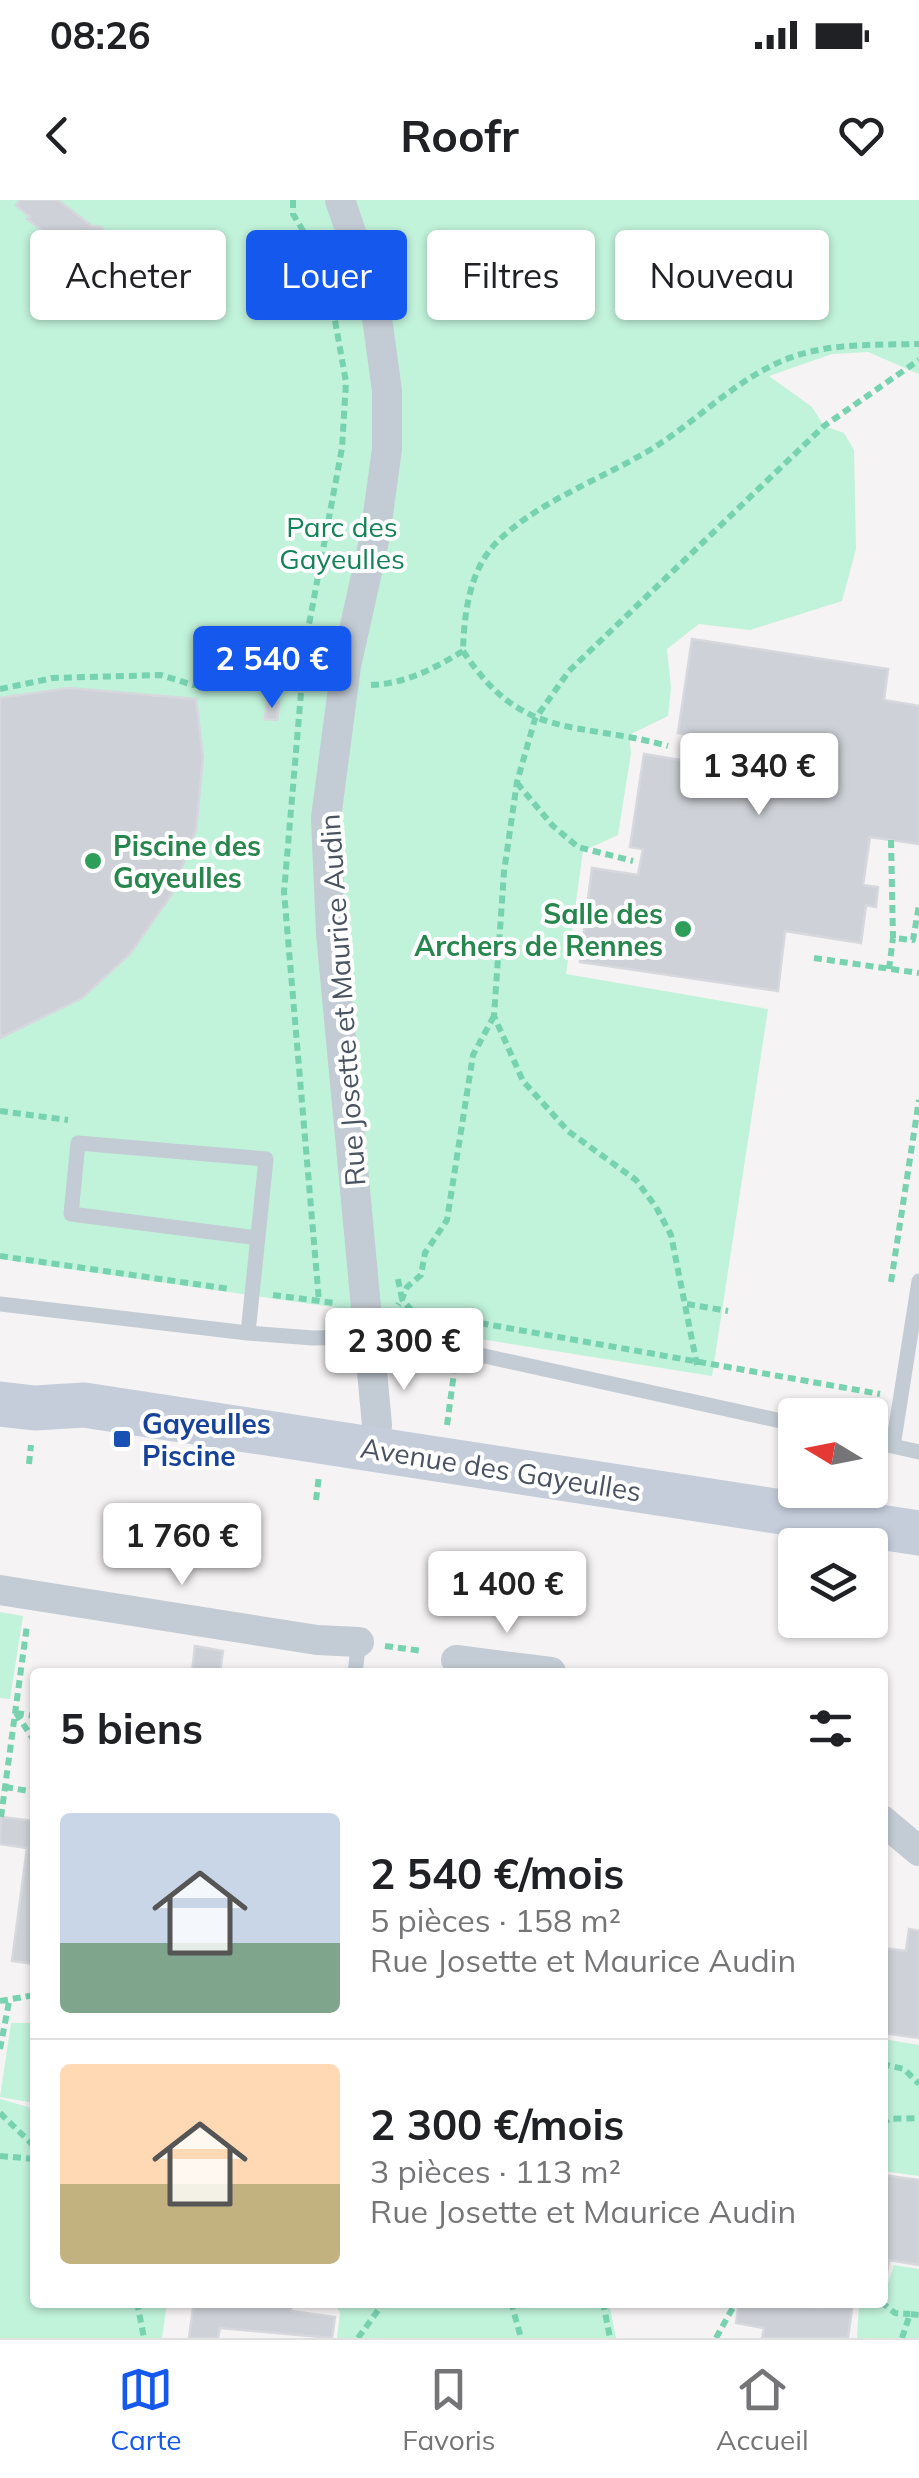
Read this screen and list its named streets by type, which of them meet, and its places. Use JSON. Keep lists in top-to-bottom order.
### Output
{
  "streets": {
    "street": ["Rue Josette et Maurice Audin", "Avenue des Gayeulles"]
  },
  "crossings": [
    ["Rue Josette et Maurice Audin", "Avenue des Gayeulles"]
  ],
  "parks": ["Parc des Gayeulles"],
  "places": {
    "other": ["Piscine des Gayeulles", "Salle des Archers de Rennes"],
    "transit": ["Gayeulles Piscine"]
  },
  "north": "left",
  "page": {
    "status": "08:26",
    "header": "Roofr",
    "chip": [
      "Acheter",
      "Louer",
      "Filtres",
      "Nouveau"
    ],
    "price": [
      "2 540 €",
      "1 340 €",
      "2 300 €",
      "1 760 €",
      "1 400 €"
    ],
    "heading": "5 biens",
    "list": [
      {
        "name": "2 540 €/mois",
        "note": "5 pièces · 158 m² · Rue Josette et Maurice Audin"
      },
      {
        "name": "2 300 €/mois",
        "note": "3 pièces · 113 m² · Rue Josette et Maurice Audin"
      }
    ],
    "tabs": ["Carte", "Favoris", "Accueil"]
  }
}
